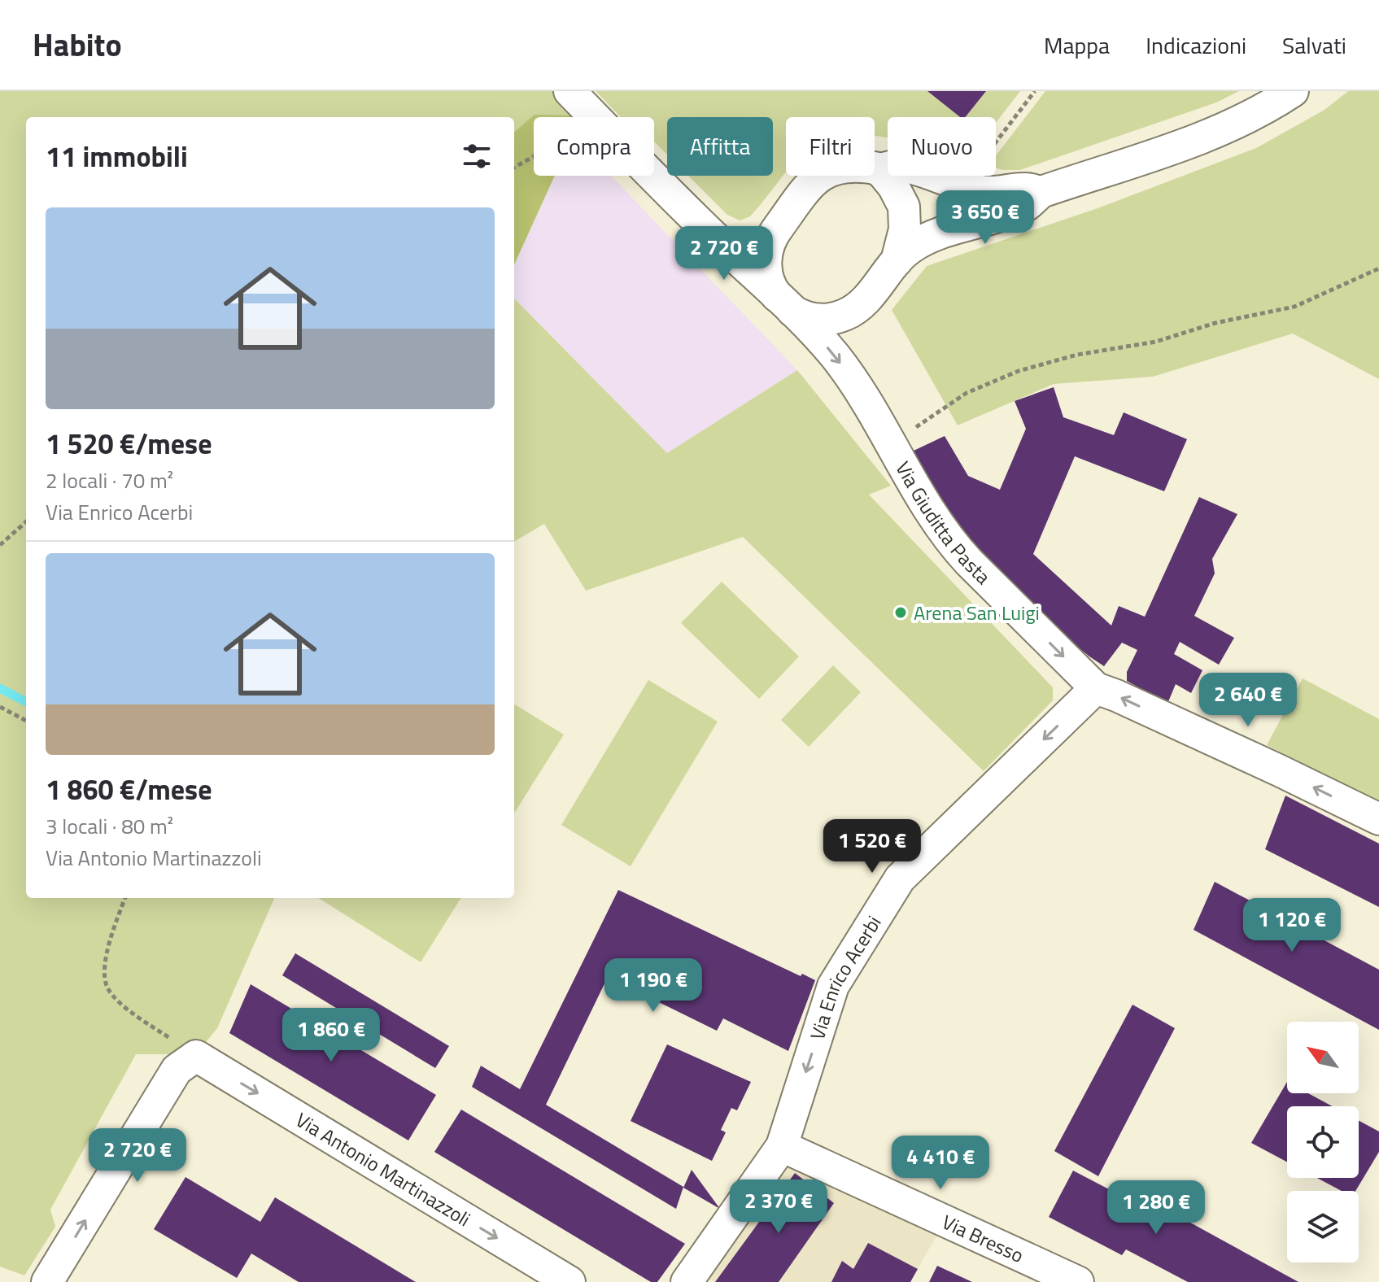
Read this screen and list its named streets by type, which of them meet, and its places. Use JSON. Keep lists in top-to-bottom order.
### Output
{
  "streets": {
    "street": [
      "Via Giuditta Pasta",
      "Via Enrico Acerbi",
      "Via Antonio Martinazzoli",
      "Via Bresso"
    ]
  },
  "crossings": [
    ["Via Giuditta Pasta", "Via Enrico Acerbi"],
    ["Via Enrico Acerbi", "Via Bresso"]
  ],
  "one_way": ["Via Enrico Acerbi", "Via Antonio Martinazzoli"],
  "places": ["Arena San Luigi"],
  "north": "top left",
  "page": {
    "header": "Habito",
    "nav": ["Mappa", "Indicazioni", "Salvati"],
    "chip": [
      "Compra",
      "Affitta",
      "Filtri",
      "Nuovo"
    ],
    "heading": "11 immobili",
    "price": [
      "3 650 €",
      "2 720 €",
      "2 640 €",
      "1 520 €",
      "1 120 €",
      "1 190 €",
      "1 860 €",
      "2 720 €",
      "4 410 €",
      "2 370 €",
      "1 280 €"
    ],
    "list": [
      {
        "name": "1 520 €/mese",
        "note": "2 locali · 70 m² · Via Enrico Acerbi"
      },
      {
        "name": "1 860 €/mese",
        "note": "3 locali · 80 m² · Via Antonio Martinazzoli"
      }
    ]
  }
}
